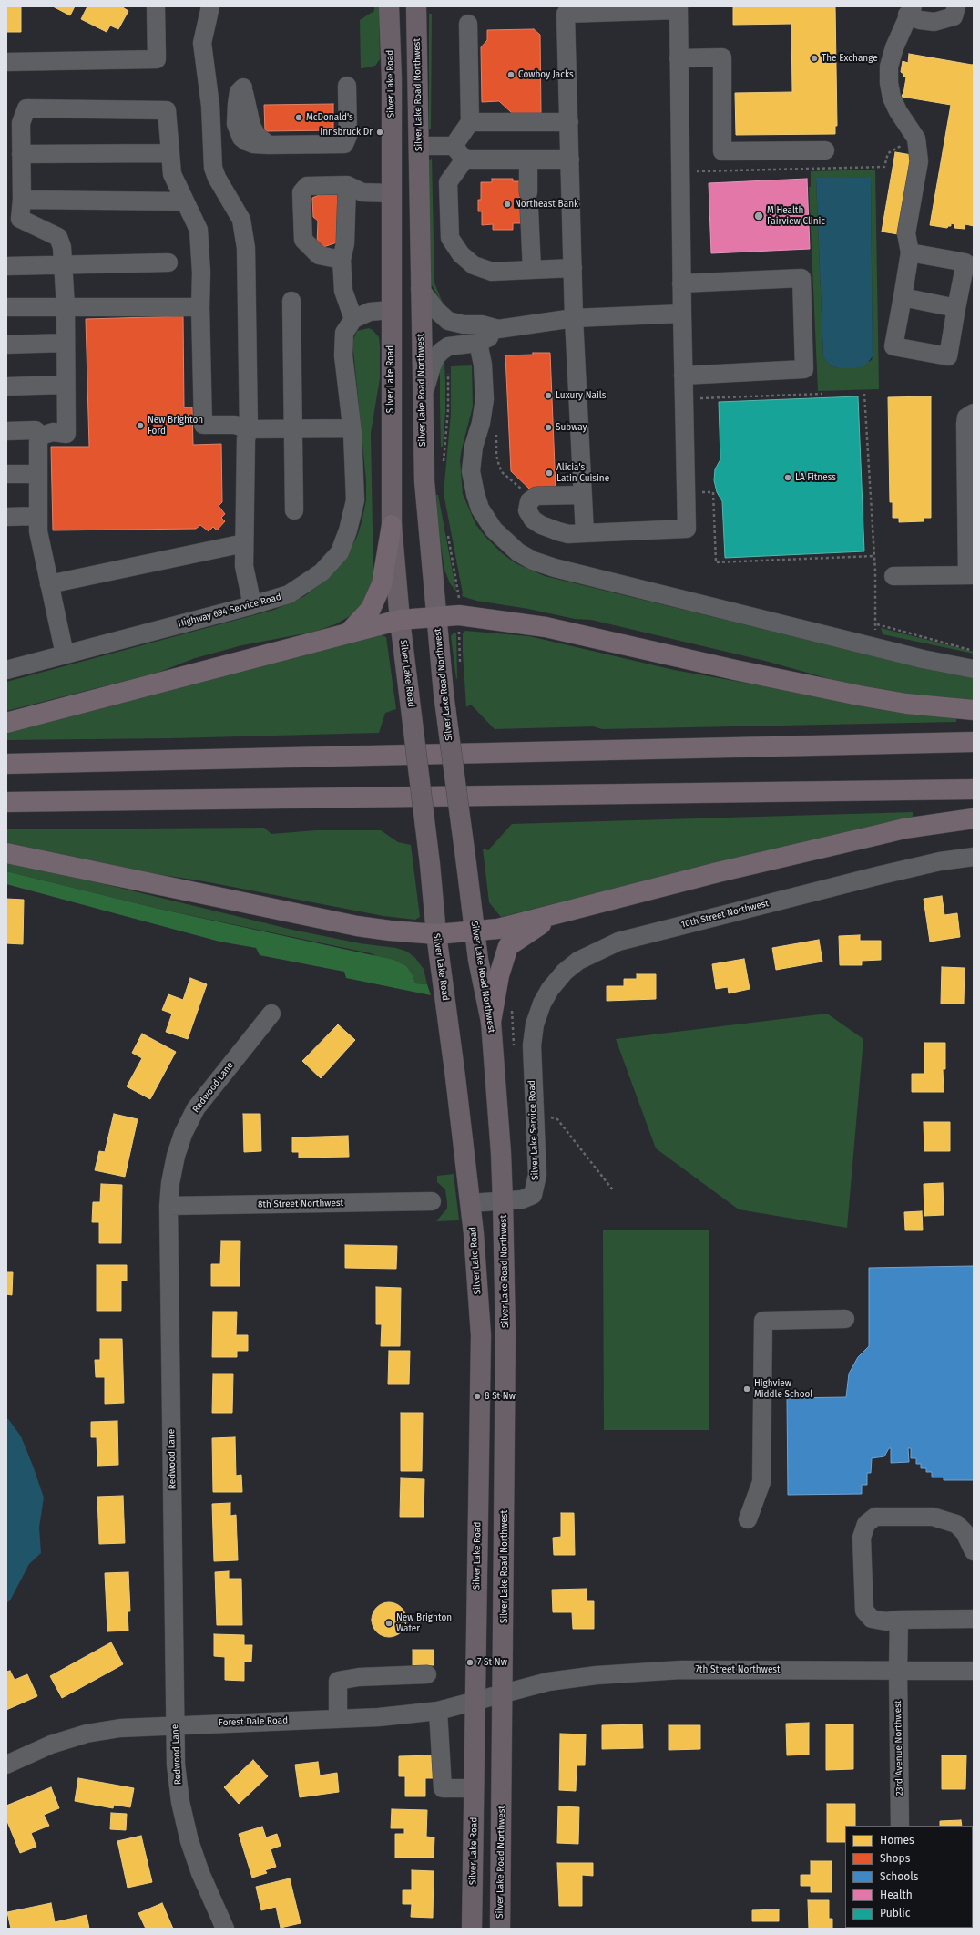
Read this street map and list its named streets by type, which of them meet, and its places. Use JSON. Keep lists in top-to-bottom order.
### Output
{
  "streets": {
    "main road": ["Silver Lake Road", "Silver Lake Road Northwest"],
    "street": [
      "Highway 694 Service Road",
      "10th Street Northwest",
      "Redwood Lane",
      "Silver Lake Service Road",
      "8th Street Northwest",
      "7th Street Northwest",
      "Forest Dale Road",
      "23rd Avenue Northwest"
    ]
  },
  "crossings": [
    ["Silver Lake Road", "Silver Lake Service Road"],
    ["Silver Lake Road", "Forest Dale Road"],
    ["Silver Lake Road Northwest", "Silver Lake Service Road"],
    ["Silver Lake Road Northwest", "7th Street Northwest"],
    ["Silver Lake Road Northwest", "Forest Dale Road"],
    ["10th Street Northwest", "Silver Lake Service Road"],
    ["Redwood Lane", "8th Street Northwest"],
    ["Redwood Lane", "Forest Dale Road"],
    ["7th Street Northwest", "Forest Dale Road"],
    ["7th Street Northwest", "23rd Avenue Northwest"]
  ],
  "places": [
    "The Exchange",
    "Cowboy Jacks",
    "McDonald's",
    "Innsbruck Dr",
    "Northeast Bank",
    "M Health Fairview Clinic",
    "Luxury Nails",
    "New Brighton Ford",
    "Subway",
    "Alicia's Latin Cuisine",
    "LA Fitness",
    "Highview Middle School",
    "8 St Nw",
    "New Brighton Water",
    "7 St Nw"
  ],
  "legend": [
    "Homes",
    "Shops",
    "Schools",
    "Health",
    "Public"
  ]
}
